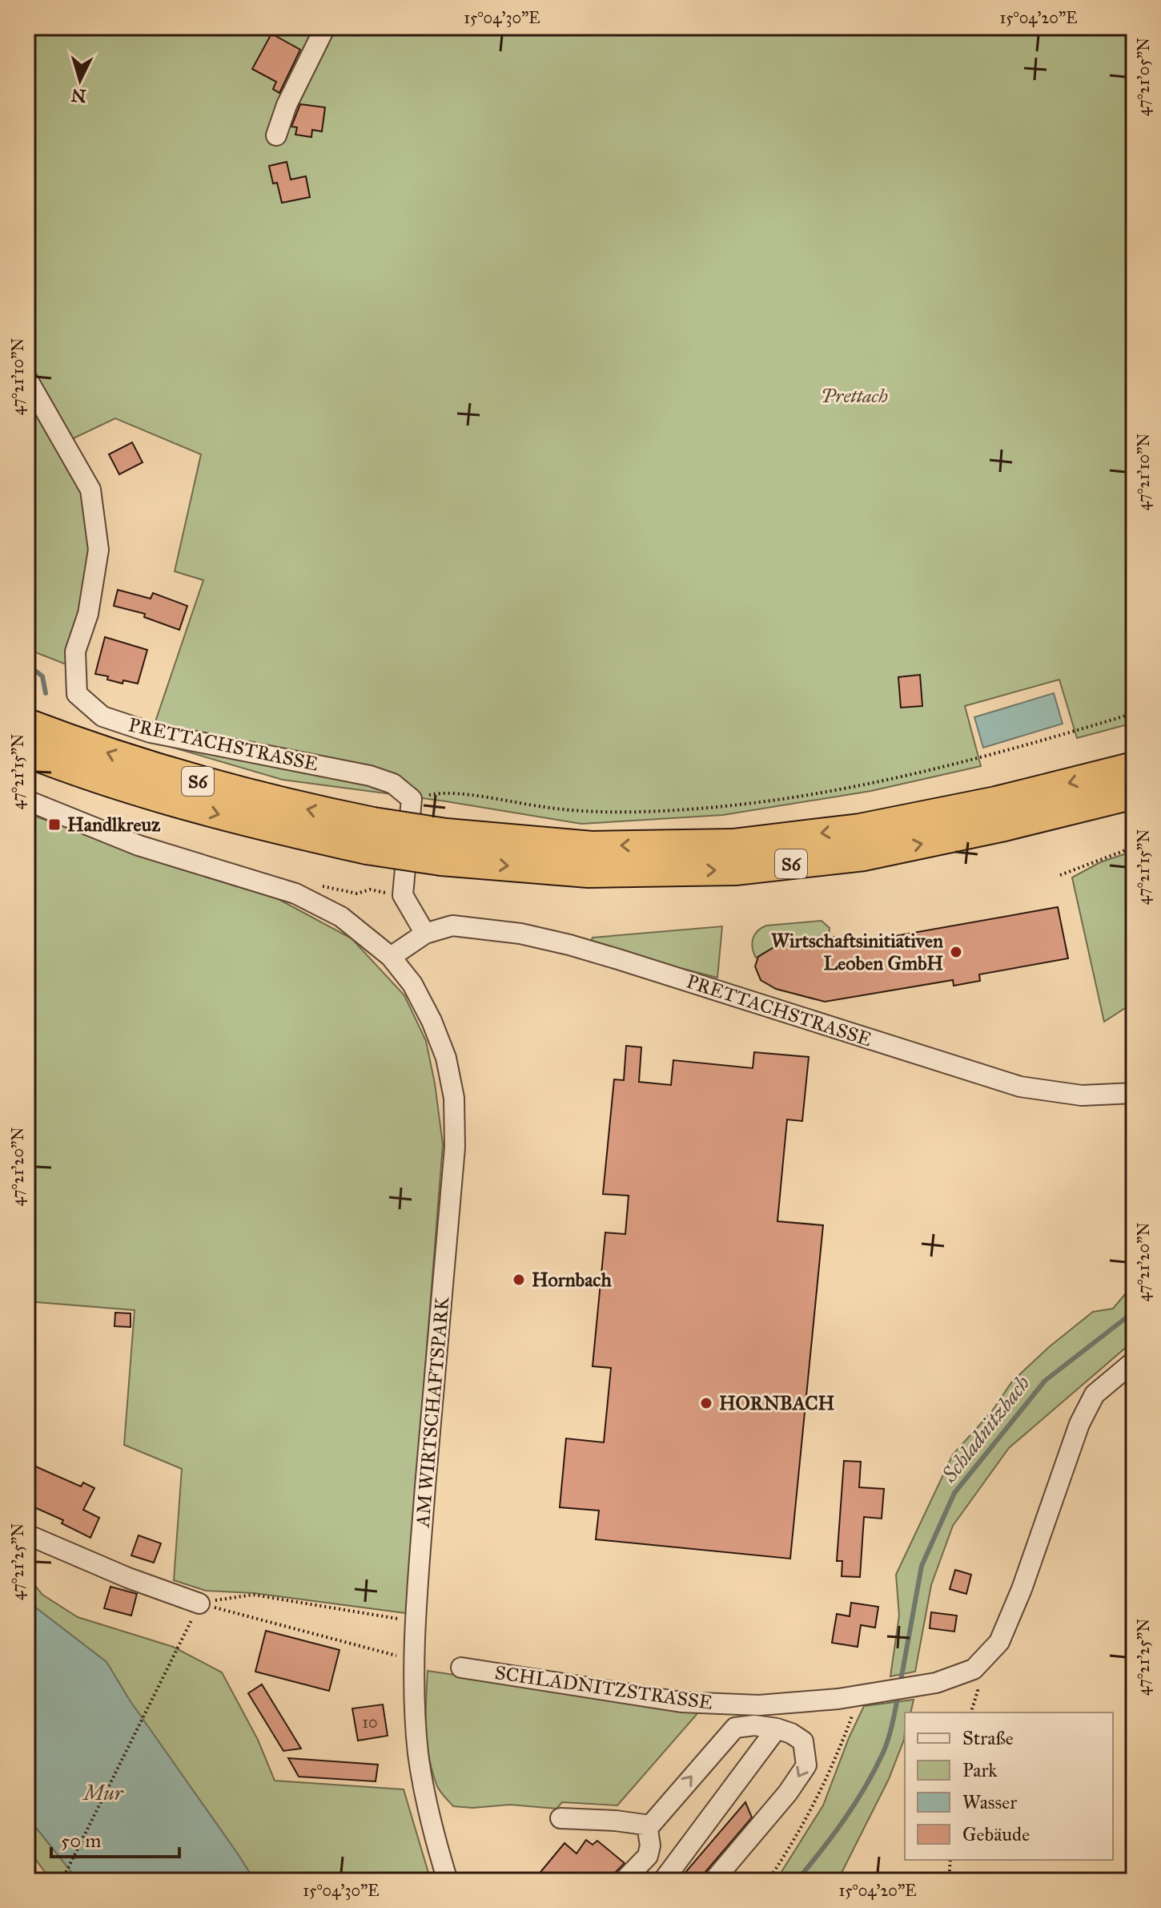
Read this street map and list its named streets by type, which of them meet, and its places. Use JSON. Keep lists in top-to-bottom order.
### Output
{
  "streets": {
    "highway": ["S6"],
    "street": ["PRETTACHSTRASSE", "AM WIRTSCHAFTSPARK", "SCHLADNITZSTRASSE"]
  },
  "crossings": [
    ["PRETTACHSTRASSE", "AM WIRTSCHAFTSPARK"]
  ],
  "water": ["Schladnitzbach", "Mur"],
  "parks": ["Prettach"],
  "places": {
    "transit": ["Handlkreuz"],
    "other": ["Wirtschaftsinitiativen Leoben GmbH", "Hornbach", "HORNBACH"]
  },
  "house_numbers": ["10"],
  "legend": [
    "Straße",
    "Park",
    "Wasser",
    "Gebäude"
  ],
  "scale_bar": "50 m",
  "north": "bottom",
  "coordinates": [
    "15°04'30\"E",
    "15°04'20\"E",
    "47°21'05\"N",
    "47°21'10\"N",
    "47°21'15\"N",
    "47°21'20\"N",
    "47°21'25\"N"
  ]
}
